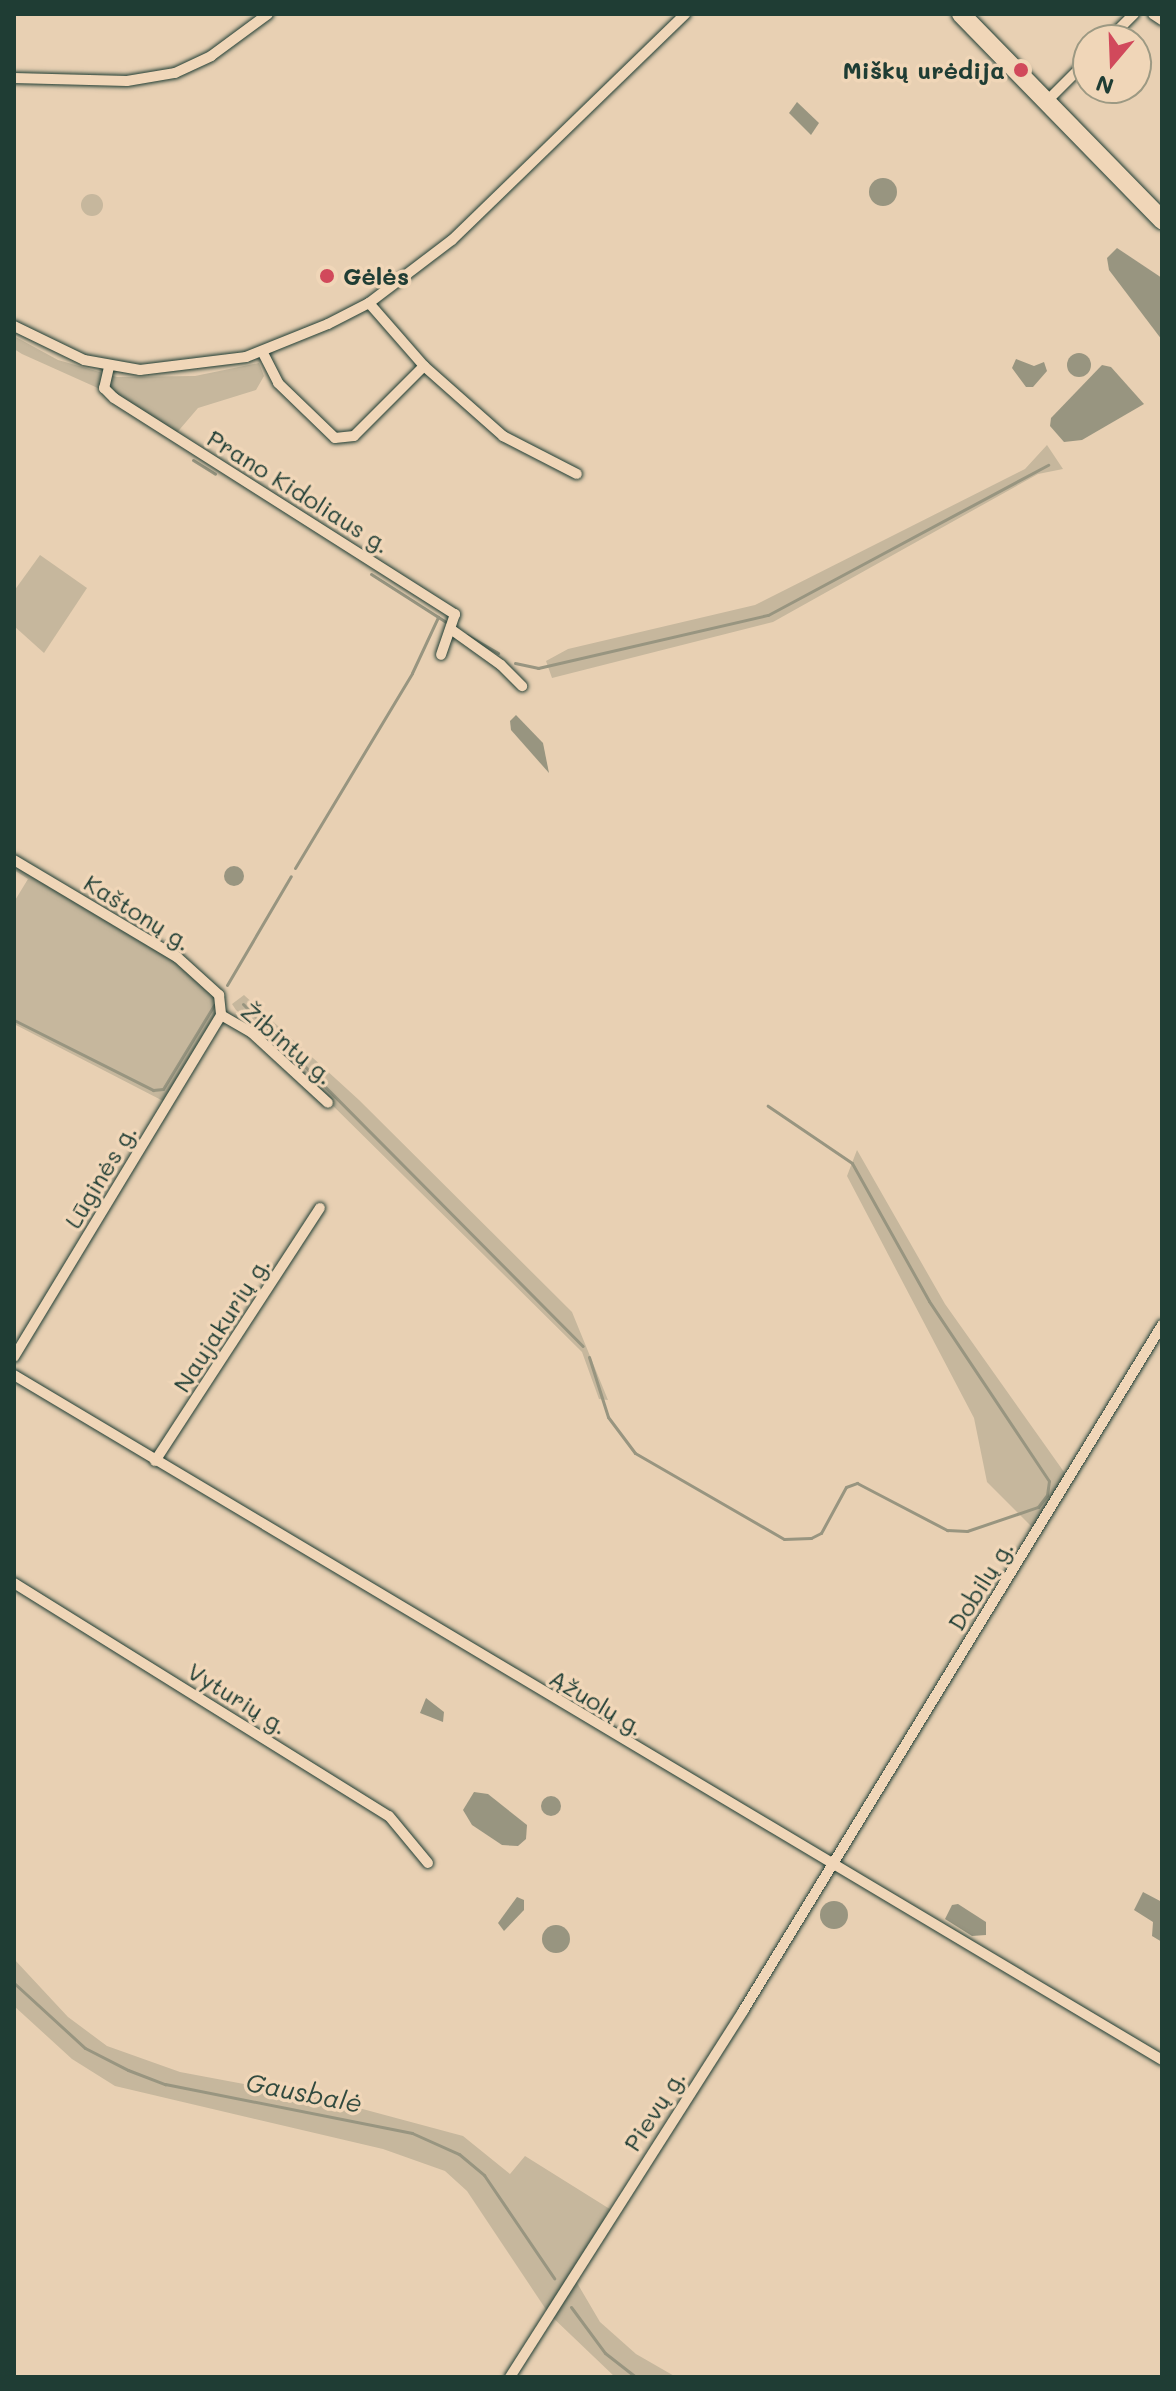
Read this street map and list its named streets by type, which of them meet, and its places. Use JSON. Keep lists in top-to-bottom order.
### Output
{
  "streets": {
    "street": [
      "Prano Kidoliaus g.",
      "Kaštonų g.",
      "Žibintų g.",
      "Lūginės g.",
      "Naujakurių g.",
      "Dobilų g.",
      "Vyturių g.",
      "Ąžuolų g.",
      "Pievų g."
    ]
  },
  "crossings": [
    ["Kaštonų g.", "Žibintų g."],
    ["Kaštonų g.", "Lūginės g."],
    ["Žibintų g.", "Lūginės g."],
    ["Naujakurių g.", "Ąžuolų g."],
    ["Dobilų g.", "Ąžuolų g."],
    ["Dobilų g.", "Pievų g."],
    ["Ąžuolų g.", "Pievų g."]
  ],
  "water": ["Gausbalė"],
  "places": ["Miškų urėdija", "Gėlės"],
  "north": "bottom"
}
